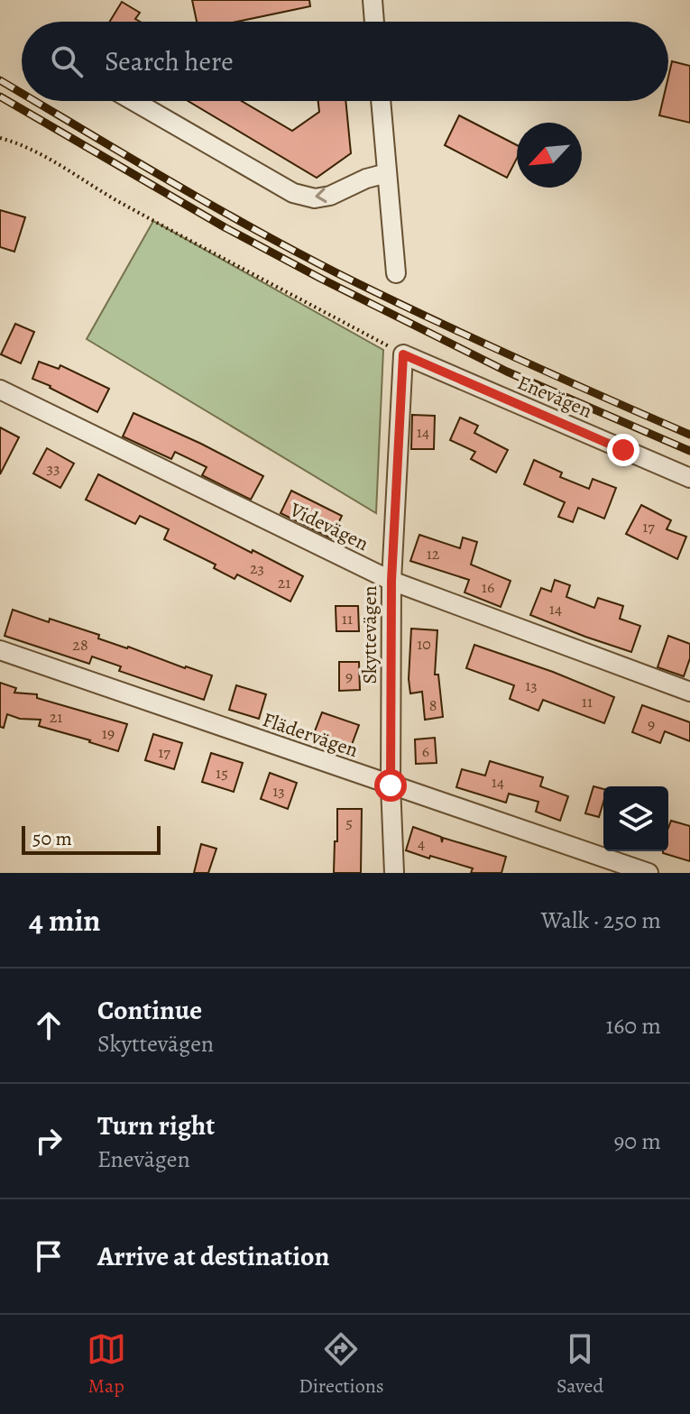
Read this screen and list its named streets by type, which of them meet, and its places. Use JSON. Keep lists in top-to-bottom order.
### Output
{
  "streets": {
    "street": [
      "Enevägen",
      "Videvägen",
      "Skyttevägen",
      "Flädervägen"
    ]
  },
  "crossings": [
    ["Enevägen", "Skyttevägen"],
    ["Videvägen", "Skyttevägen"],
    ["Skyttevägen", "Flädervägen"]
  ],
  "house_numbers": [
    "14",
    "33",
    "17",
    "12",
    "23",
    "21",
    "16",
    "14",
    "11",
    "10",
    "28",
    "9",
    "13",
    "11",
    "8",
    "21",
    "9",
    "19",
    "6",
    "17",
    "15",
    "14",
    "13",
    "5",
    "4"
  ],
  "scale_bar": "50 m",
  "north": "bottom left",
  "page": {
    "search": "Search here",
    "scale": "50 m",
    "heading": ["4 min", "Walk · 250 m"],
    "list": [
      ["Continue", "Skyttevägen", "160 m"],
      ["Turn right", "Enevägen", "90 m"],
      "Arrive at destination"
    ],
    "nav": ["Map", "Directions", "Saved"]
  }
}
